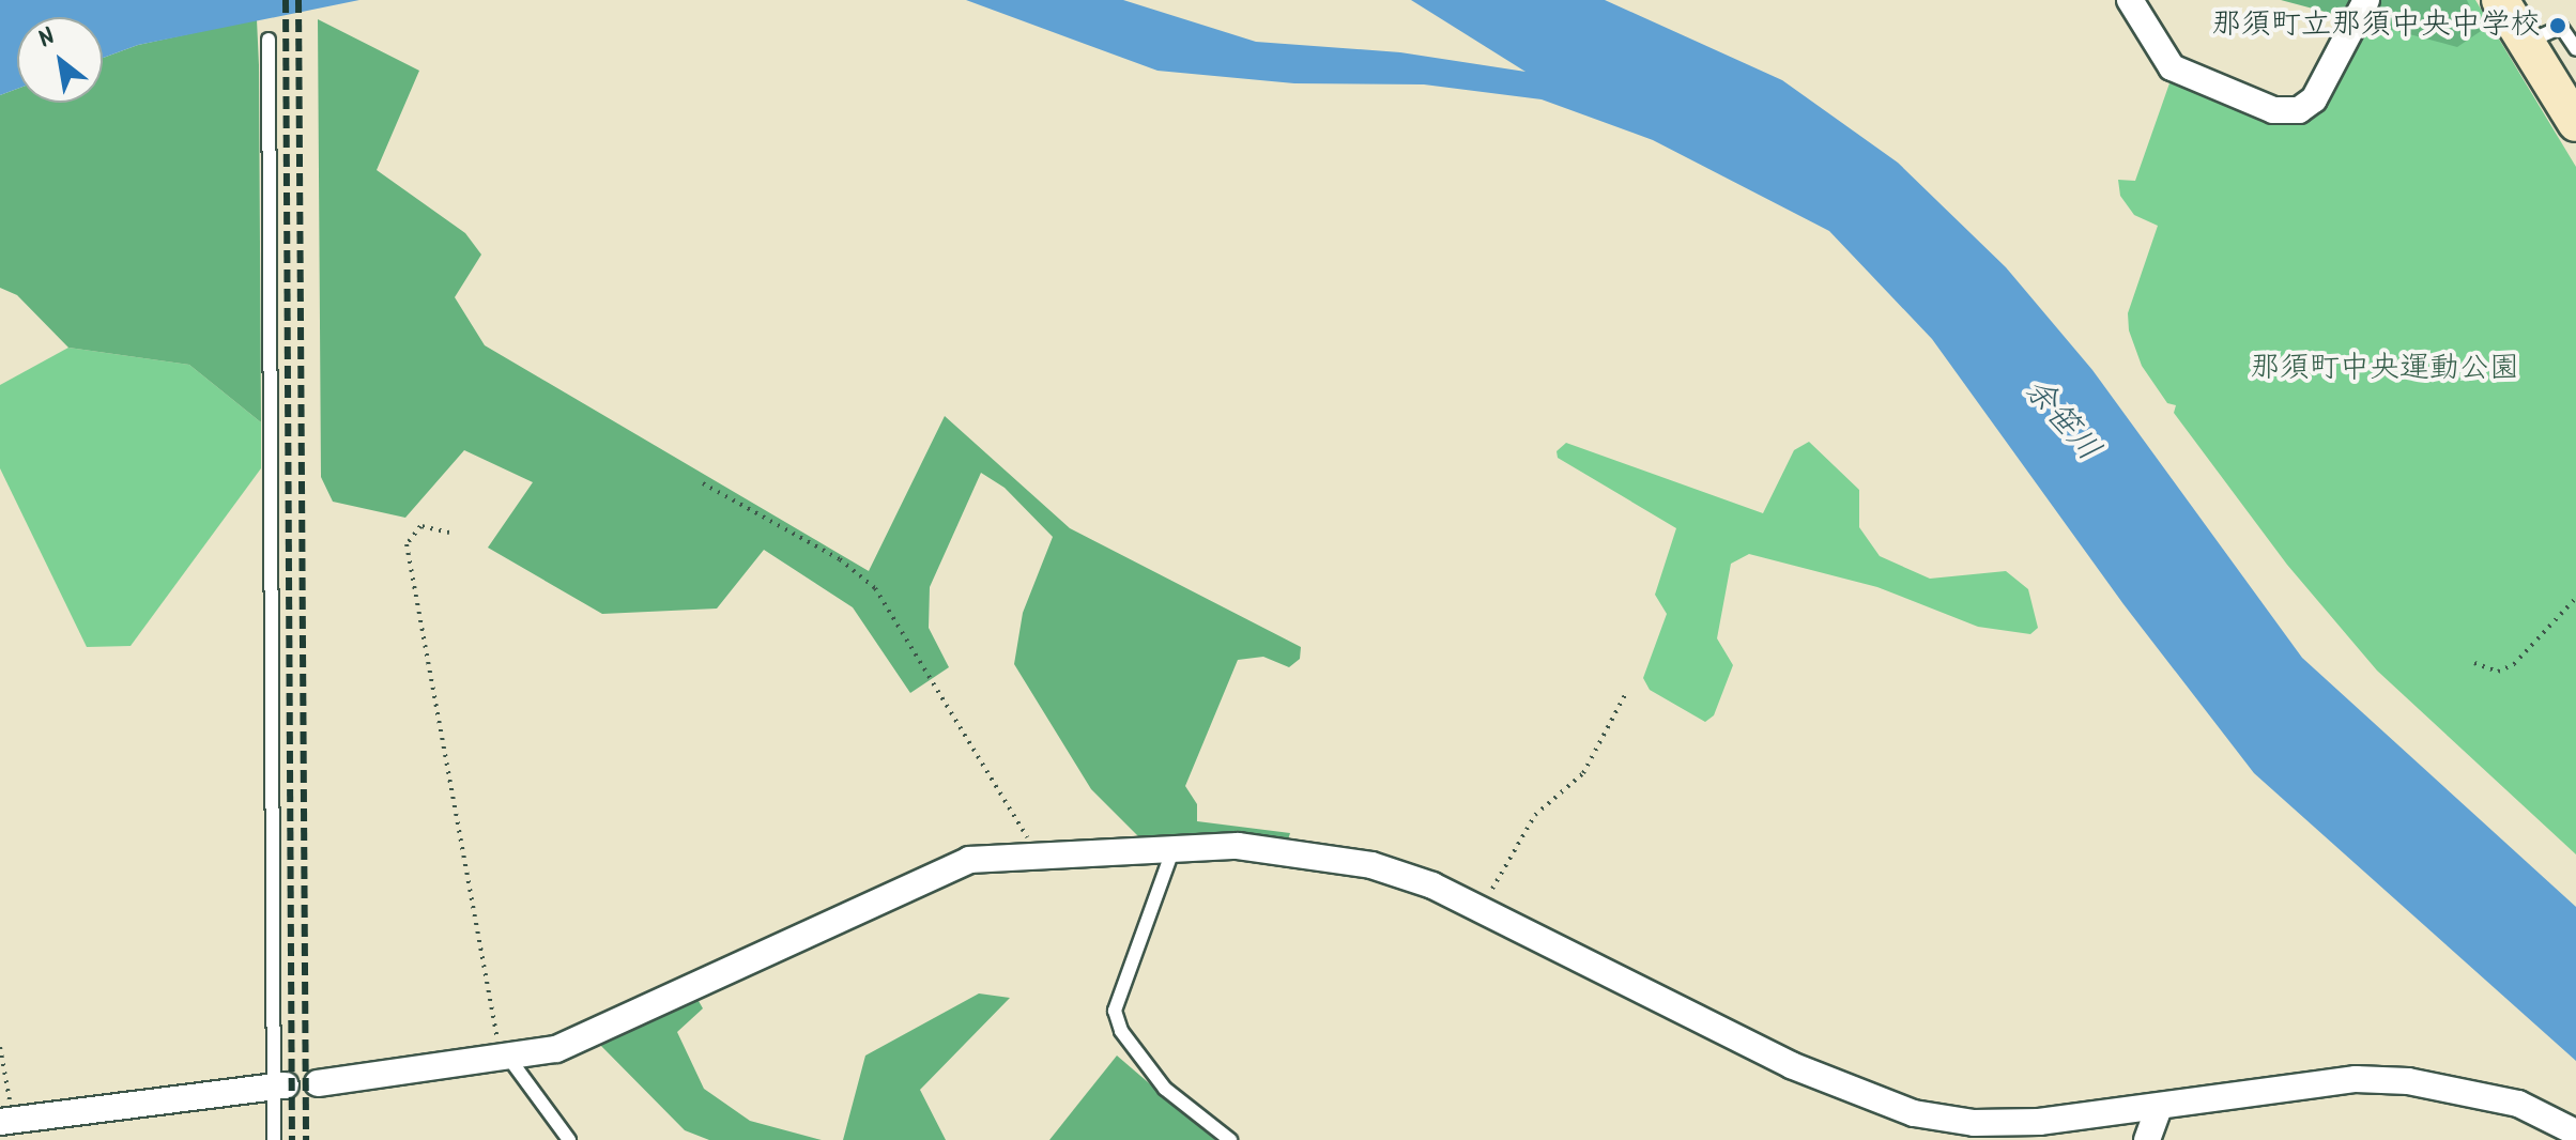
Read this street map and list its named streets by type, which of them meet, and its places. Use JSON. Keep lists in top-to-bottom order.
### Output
{
  "water": ["余笹川"],
  "parks": ["那須町中央運動公園"],
  "places": ["那須町立那須中央中学校"],
  "north": "top left"
}
